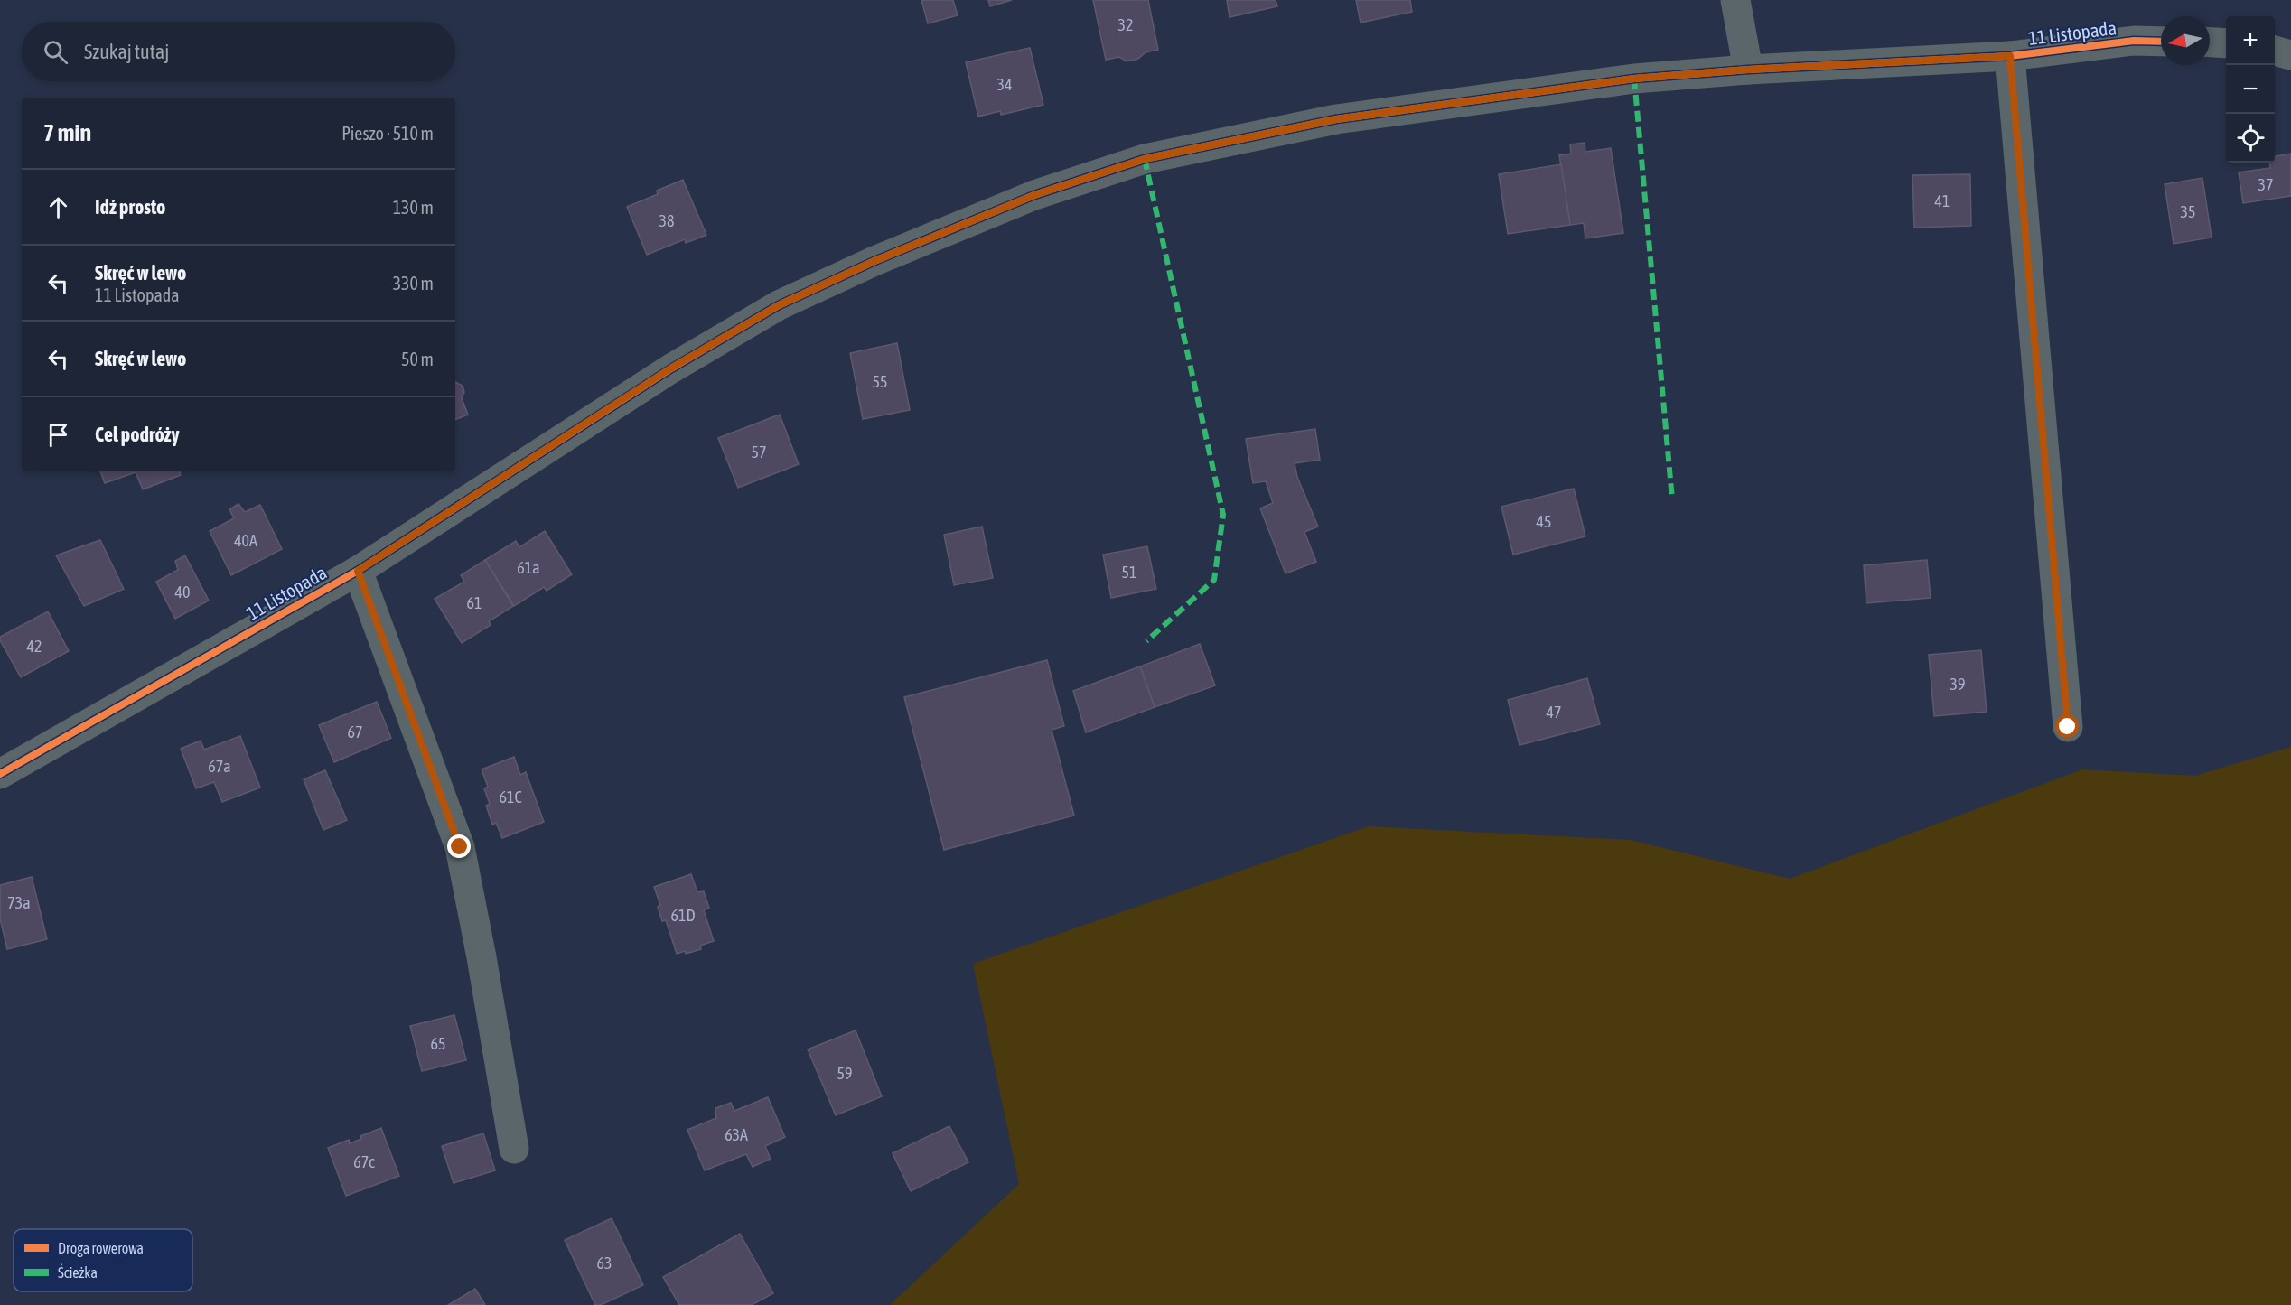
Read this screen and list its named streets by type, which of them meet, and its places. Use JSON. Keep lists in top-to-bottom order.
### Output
{
  "streets": {
    "street": ["11 Listopada"]
  },
  "house_numbers": [
    "32",
    "34",
    "37",
    "41",
    "35",
    "38",
    "55",
    "57",
    "45",
    "40A",
    "61a",
    "51",
    "40",
    "61",
    "42",
    "39",
    "47",
    "67",
    "67a",
    "61C",
    "73a",
    "61D",
    "65",
    "59",
    "63A",
    "67c",
    "63"
  ],
  "legend": ["Droga rowerowa", "Ścieżka"],
  "north": "left",
  "page": {
    "map_buttons": ["+", "−"],
    "search": "Szukaj tutaj",
    "heading": ["7 min", "Pieszo · 510 m"],
    "list": [
      ["Idź prosto", "130 m"],
      ["Skręć w lewo", "11 Listopada", "330 m"],
      ["Skręć w lewo", "50 m"],
      "Cel podróży"
    ]
  }
}
